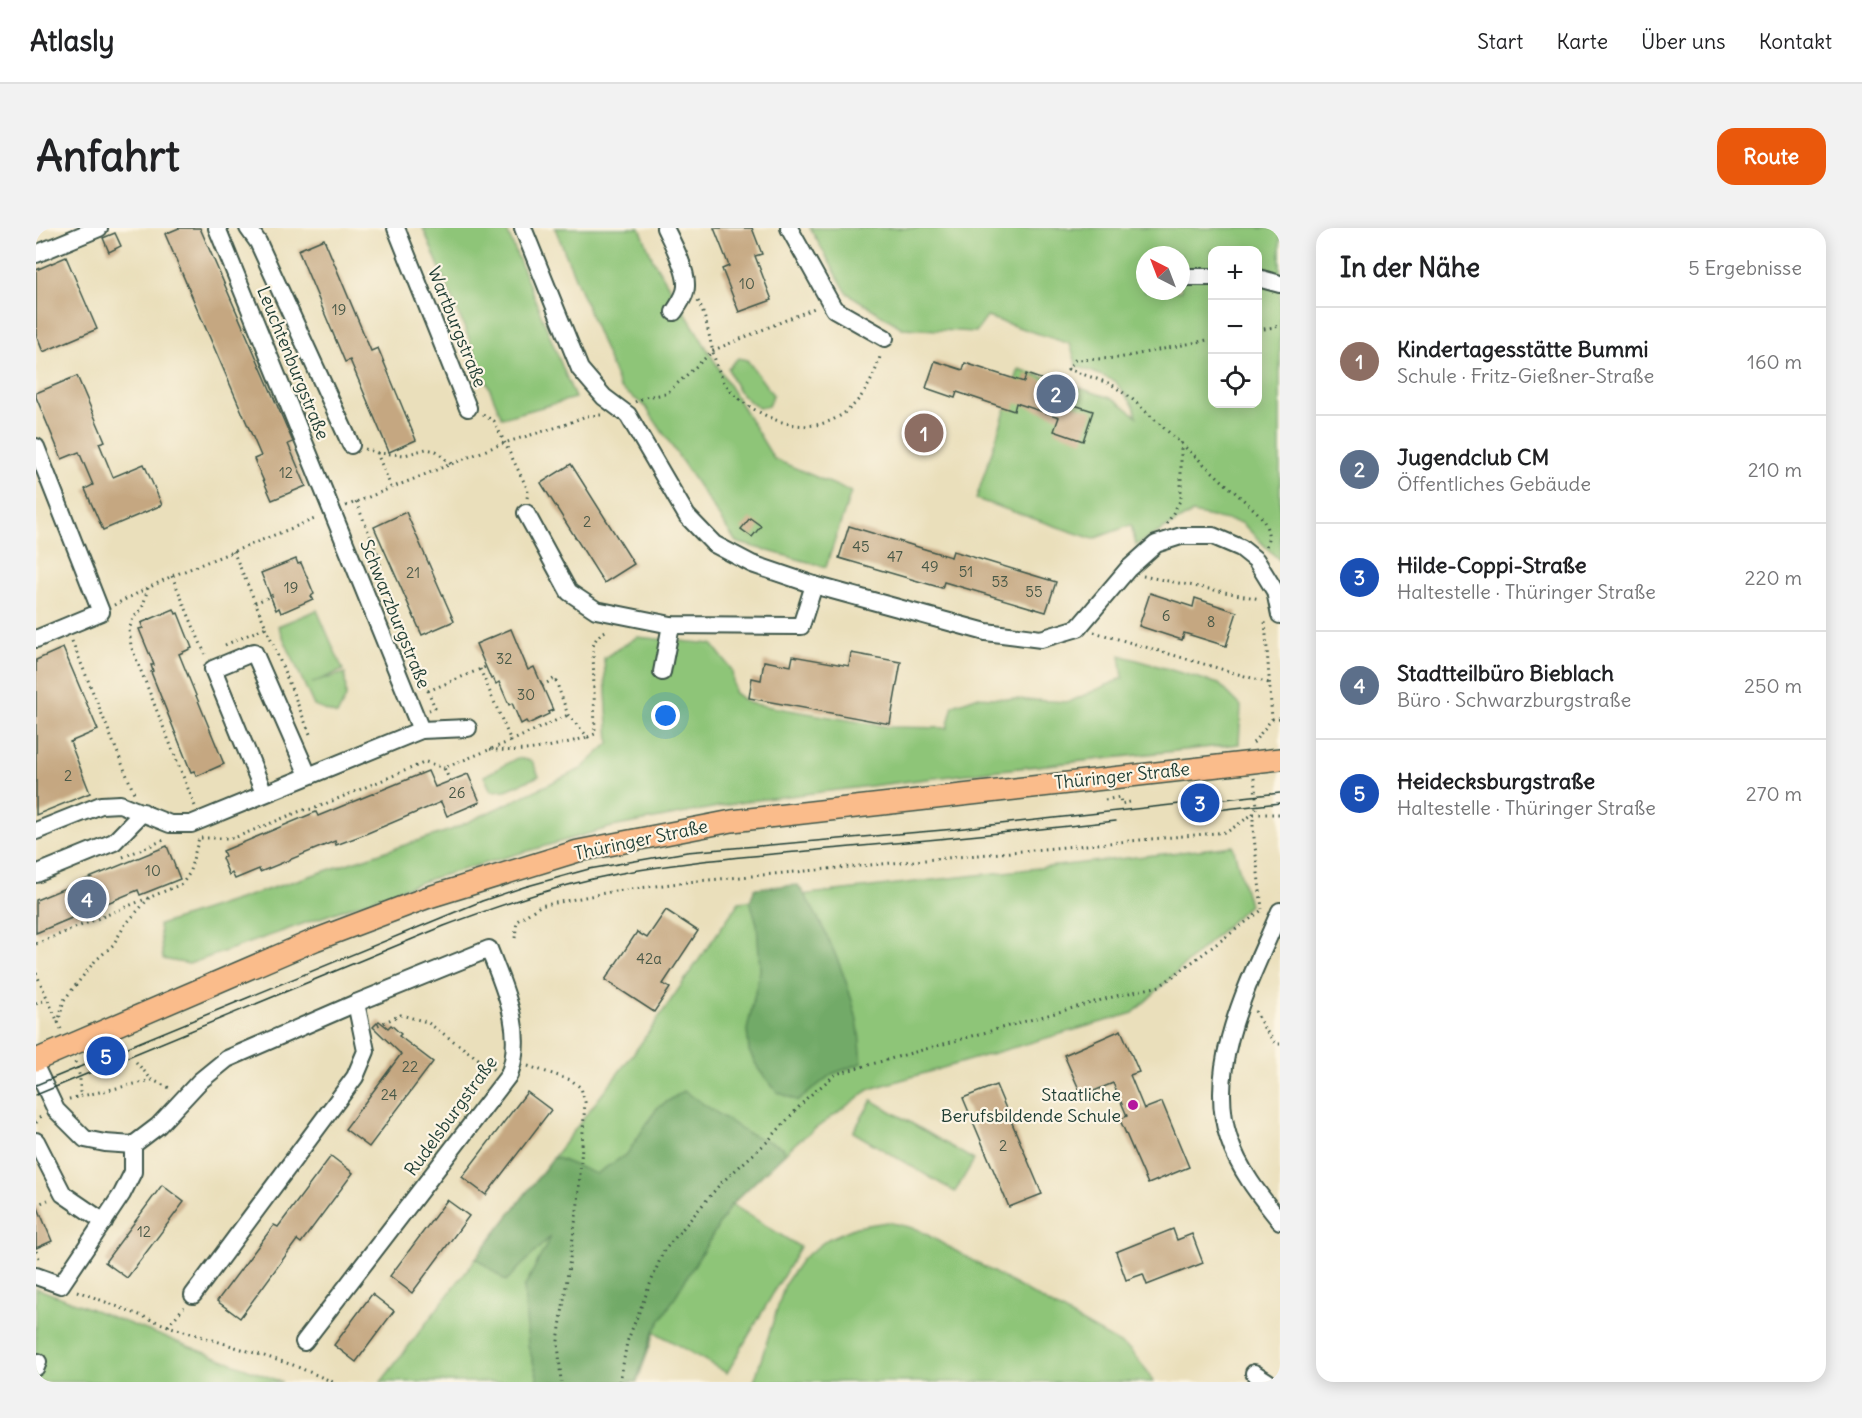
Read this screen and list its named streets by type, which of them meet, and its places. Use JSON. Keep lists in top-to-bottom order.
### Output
{
  "streets": {
    "main road": ["Thüringer Straße"],
    "street": [
      "Wartburgstraße",
      "Leuchtenburgstraße",
      "Schwarzburgstraße",
      "Rudelsburgstraße"
    ]
  },
  "crossings": [
    ["Leuchtenburgstraße", "Schwarzburgstraße"]
  ],
  "places": ["Staatliche Berufsbildende Schule"],
  "house_numbers": [
    "10",
    "19",
    "12",
    "2",
    "45",
    "47",
    "49",
    "51",
    "21",
    "53",
    "19",
    "55",
    "6",
    "8",
    "32",
    "30",
    "2",
    "26",
    "10",
    "42a",
    "22",
    "24",
    "2",
    "12"
  ],
  "north": "top left",
  "page": {
    "header": "Atlasly",
    "nav": [
      "Start",
      "Karte",
      "Über uns",
      "Kontakt"
    ],
    "buttons": "Route",
    "title": "Anfahrt",
    "heading": ["In der Nähe", "5 Ergebnisse"],
    "map_buttons": ["+", "−"],
    "list": [
      {
        "mark": "1",
        "name": "Kindertagesstätte Bummi",
        "note": "Schule · Fritz-Gießner-Straße",
        "value": "160 m"
      },
      {
        "mark": "2",
        "name": "Jugendclub CM",
        "note": "Öffentliches Gebäude",
        "value": "210 m"
      },
      {
        "mark": "3",
        "name": "Hilde-Coppi-Straße",
        "note": "Haltestelle · Thüringer Straße",
        "value": "220 m"
      },
      {
        "mark": "4",
        "name": "Stadtteilbüro Bieblach",
        "note": "Büro · Schwarzburgstraße",
        "value": "250 m"
      },
      {
        "mark": "5",
        "name": "Heidecksburgstraße",
        "note": "Haltestelle · Thüringer Straße",
        "value": "270 m"
      }
    ],
    "pins": [
      "2",
      "1",
      "3",
      "4",
      "5"
    ]
  }
}
